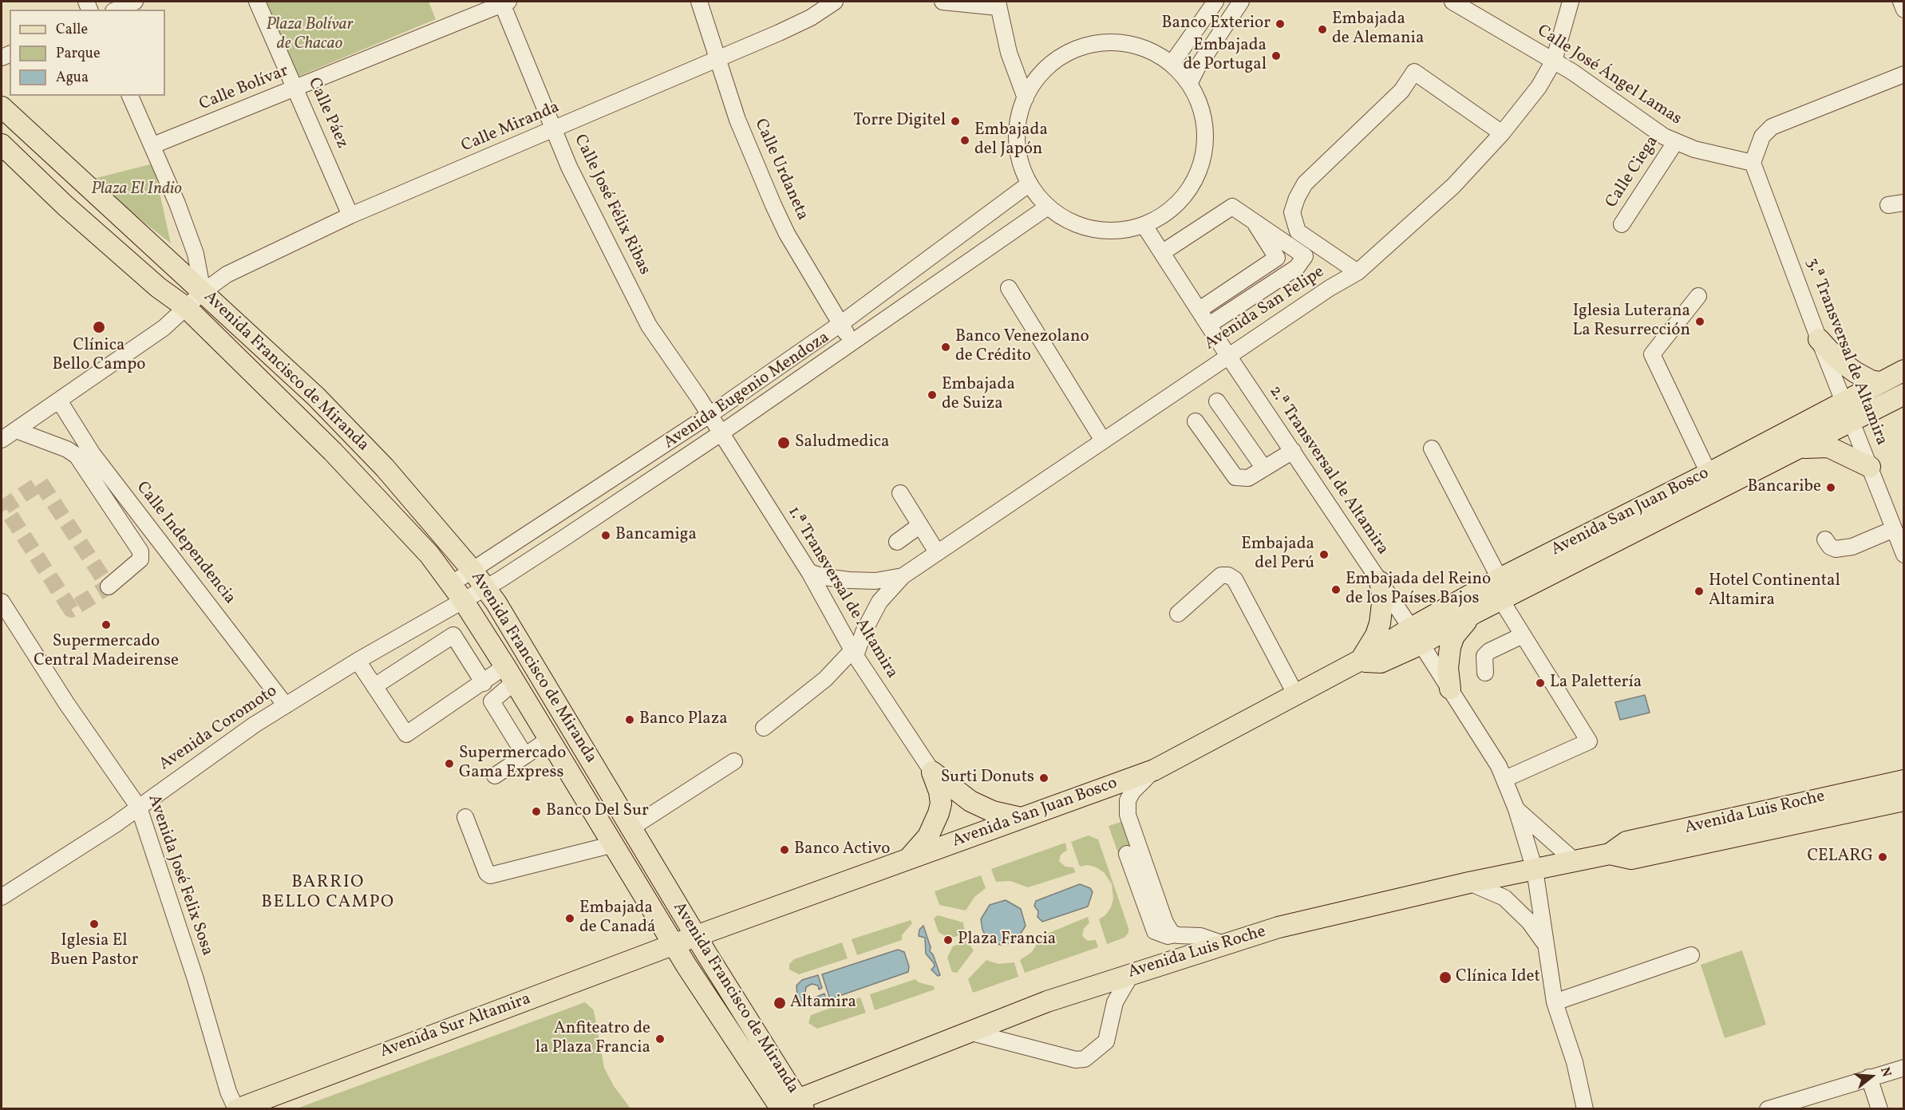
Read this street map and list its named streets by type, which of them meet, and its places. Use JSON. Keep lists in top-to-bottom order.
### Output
{
  "streets": {
    "main road": [
      "Avenida Francisco de Miranda",
      "Avenida San Juan Bosco",
      "Avenida Luis Roche",
      "Avenida Sur Altamira"
    ],
    "street": [
      "Calle José Ángel Lamas",
      "Calle Bolívar",
      "Calle Páez",
      "Calle Miranda",
      "Calle Urdaneta",
      "Calle Ciega",
      "Calle José Félix Ribas",
      "Avenida San Felipe",
      "3.ª Transversal de Altamira",
      "Avenida Eugenio Mendoza",
      "2.ª Transversal de Altamira",
      "Calle Independencia",
      "1.ª Transversal de Altamira",
      "Avenida Coromoto",
      "Avenida José Felix Sosa"
    ]
  },
  "crossings": [
    ["Calle José Ángel Lamas", "Calle Ciega"],
    ["Calle José Ángel Lamas", "Avenida San Felipe"],
    ["Calle José Ángel Lamas", "3.ª Transversal de Altamira"],
    ["Calle Bolívar", "Calle Páez"],
    ["Calle Bolívar", "Calle José Félix Ribas"],
    ["Calle Páez", "Calle Miranda"],
    ["Calle Miranda", "Calle Urdaneta"],
    ["Calle Miranda", "Calle José Félix Ribas"],
    ["Calle Miranda", "Avenida Francisco de Miranda"],
    ["Calle Miranda", "Calle Independencia"],
    ["Calle Urdaneta", "Avenida Eugenio Mendoza"],
    ["Calle José Félix Ribas", "Avenida Eugenio Mendoza"],
    ["Calle José Félix Ribas", "1.ª Transversal de Altamira"],
    ["Avenida San Felipe", "2.ª Transversal de Altamira"],
    ["Avenida San Felipe", "1.ª Transversal de Altamira"],
    ["3.ª Transversal de Altamira", "Avenida San Juan Bosco"],
    ["Avenida Francisco de Miranda", "Avenida Eugenio Mendoza"],
    ["Avenida Francisco de Miranda", "Avenida San Juan Bosco"],
    ["Avenida Francisco de Miranda", "Avenida Coromoto"],
    ["Avenida Francisco de Miranda", "Avenida Luis Roche"],
    ["Avenida Francisco de Miranda", "Avenida Sur Altamira"],
    ["Avenida Eugenio Mendoza", "1.ª Transversal de Altamira"],
    ["Avenida Eugenio Mendoza", "Avenida Coromoto"],
    ["2.ª Transversal de Altamira", "Avenida San Juan Bosco"],
    ["2.ª Transversal de Altamira", "Avenida Luis Roche"],
    ["Avenida San Juan Bosco", "Avenida Sur Altamira"],
    ["Calle Independencia", "Avenida Coromoto"],
    ["Avenida Coromoto", "Avenida José Felix Sosa"],
    ["Avenida José Felix Sosa", "Avenida Sur Altamira"]
  ],
  "districts": ["BARRIO BELLO CAMPO"],
  "parks": ["Plaza Bolívar de Chacao", "Plaza El Indio"],
  "places": [
    "Banco Exterior",
    "Embajada de Alemania",
    "Embajada de Portugal",
    "Torre Digitel",
    "Embajada del Japón",
    "Iglesia Luterana La Resurrección",
    "Clínica Bello Campo",
    "Banco Venezolano de Crédito",
    "Embajada de Suiza",
    "Saludmedica",
    "Bancaribe",
    "Bancamiga",
    "Embajada del Perú",
    "Embajada del Reino de los Países Bajos",
    "Hotel Continental Altamira",
    "Supermercado Central Madeirense",
    "La Palettería",
    "Banco Plaza",
    "Supermercado Gama Express",
    "Surti Donuts",
    "Banco Del Sur",
    "Banco Activo",
    "CELARG",
    "Embajada de Canadá",
    "Iglesia El Buen Pastor",
    "Plaza Francia",
    "Clínica Idet",
    "Altamira",
    "Anfiteatro de la Plaza Francia"
  ],
  "legend": ["Calle", "Parque", "Agua"],
  "north": "right"
}
